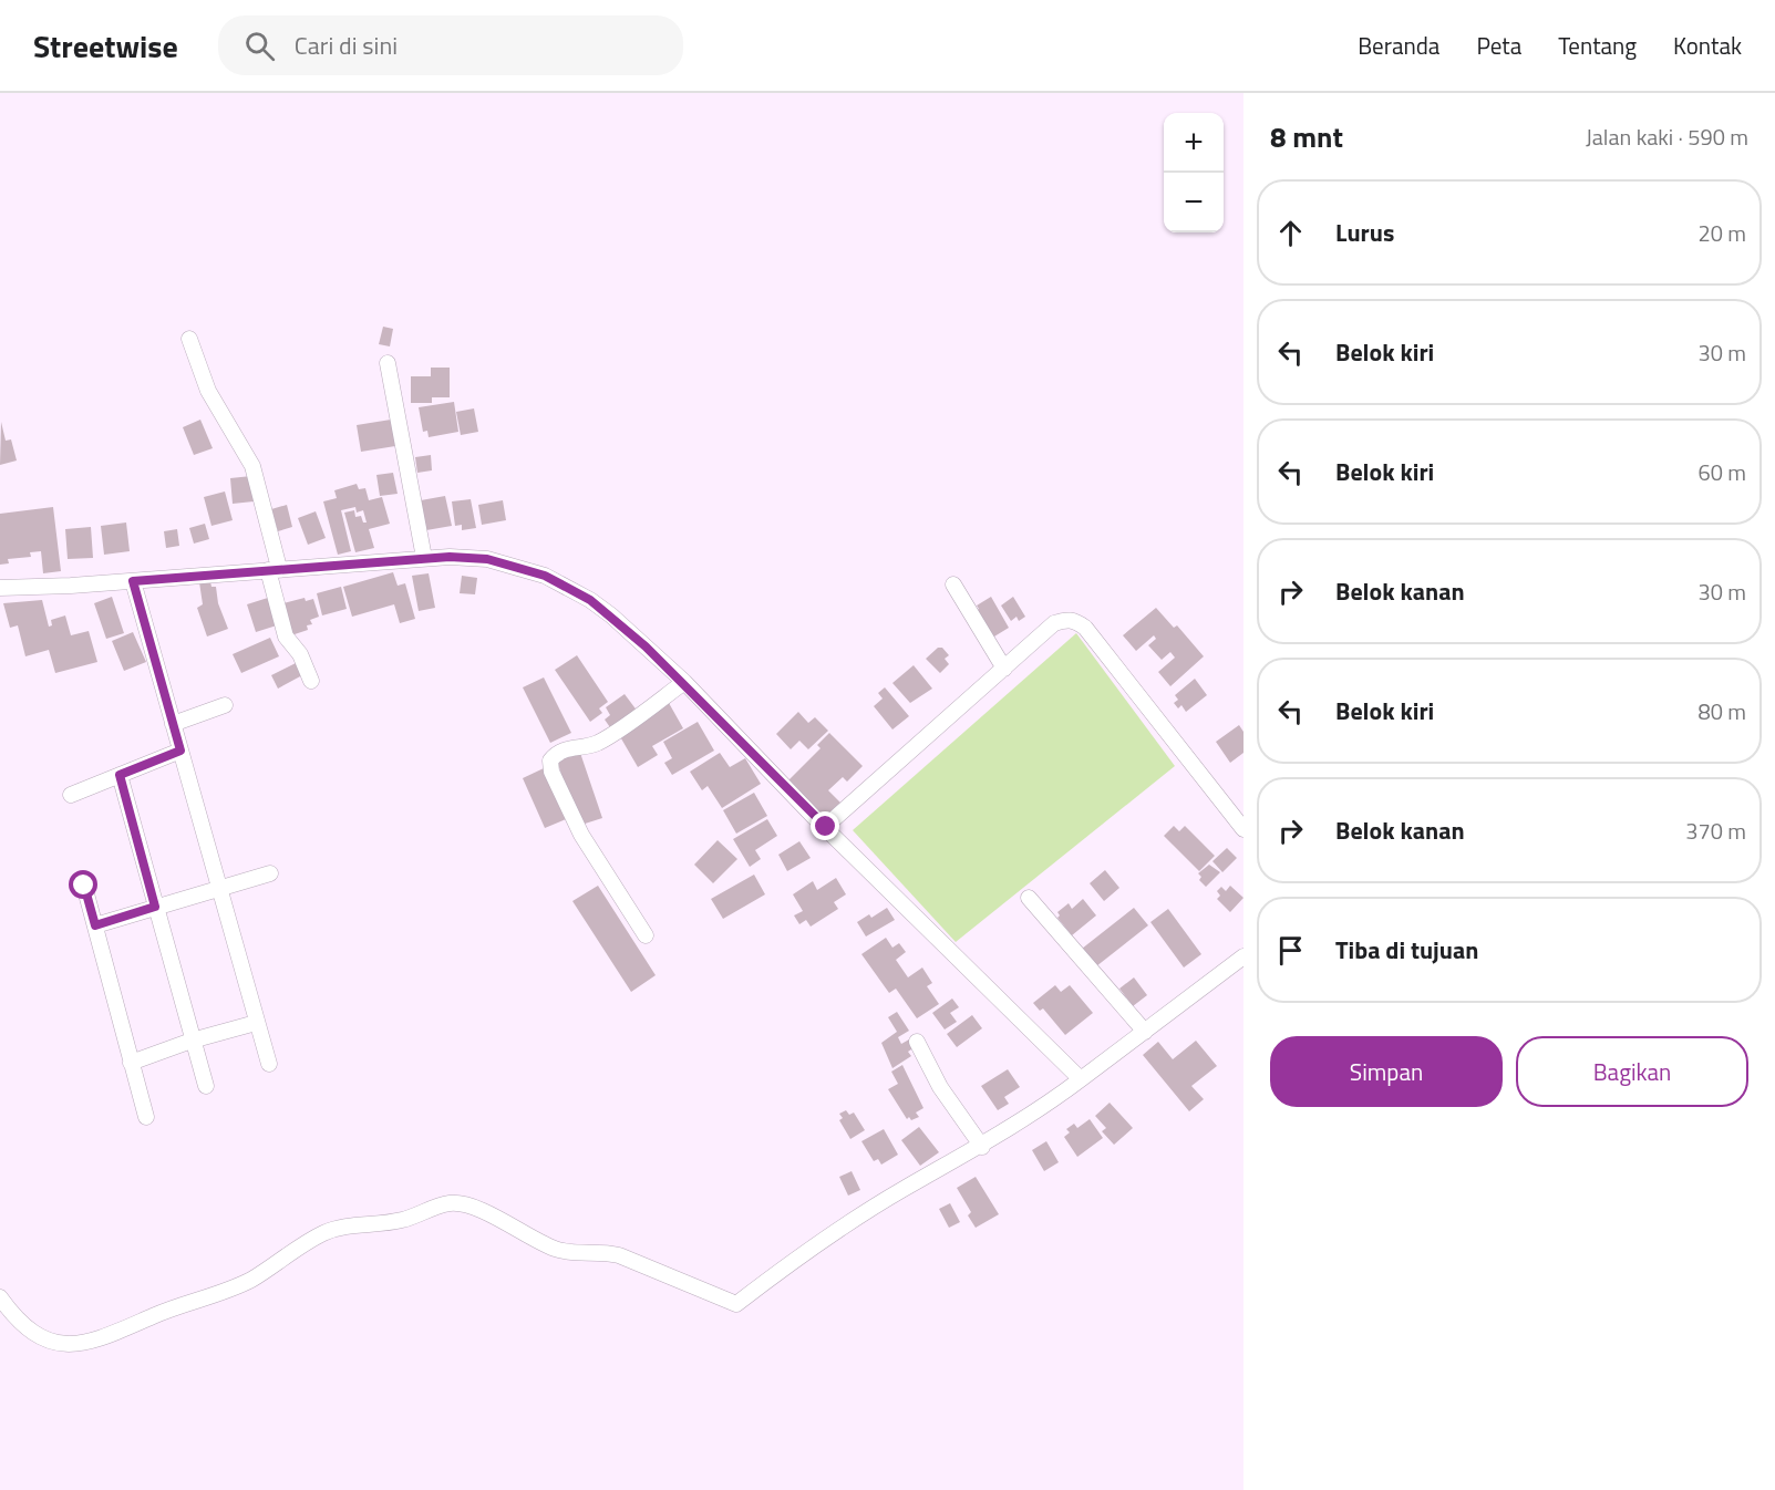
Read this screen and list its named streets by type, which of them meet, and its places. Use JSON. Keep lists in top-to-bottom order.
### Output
{
  "page": {
    "header": "Streetwise",
    "search": "Cari di sini",
    "nav": [
      "Beranda",
      "Peta",
      "Tentang",
      "Kontak"
    ],
    "heading": ["8 mnt", "Jalan kaki · 590 m"],
    "map_buttons": ["+", "−"],
    "list": [
      ["Lurus", "20 m"],
      ["Belok kiri", "30 m"],
      ["Belok kiri", "60 m"],
      ["Belok kanan", "30 m"],
      ["Belok kiri", "80 m"],
      ["Belok kanan", "370 m"],
      "Tiba di tujuan"
    ],
    "buttons": ["Simpan", "Bagikan"]
  }
}
